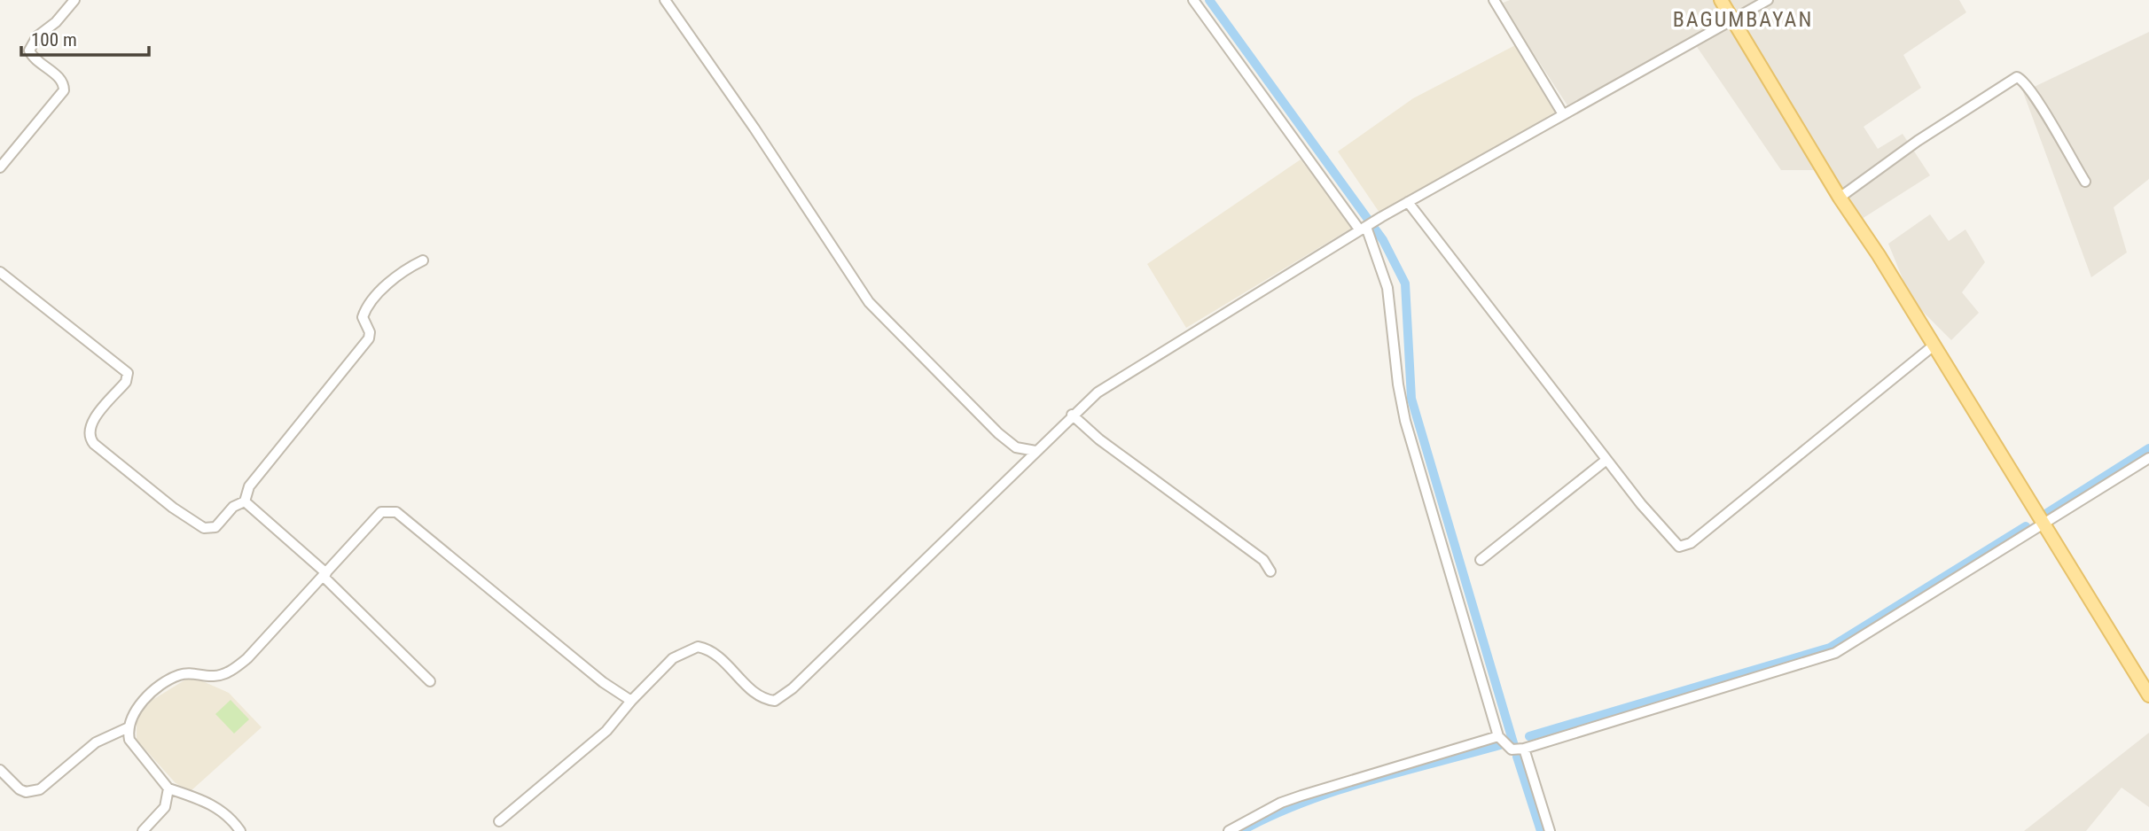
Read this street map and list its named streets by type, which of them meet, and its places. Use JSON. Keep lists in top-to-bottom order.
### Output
{
  "districts": ["BAGUMBAYAN"],
  "scale_bar": "100 m"
}
